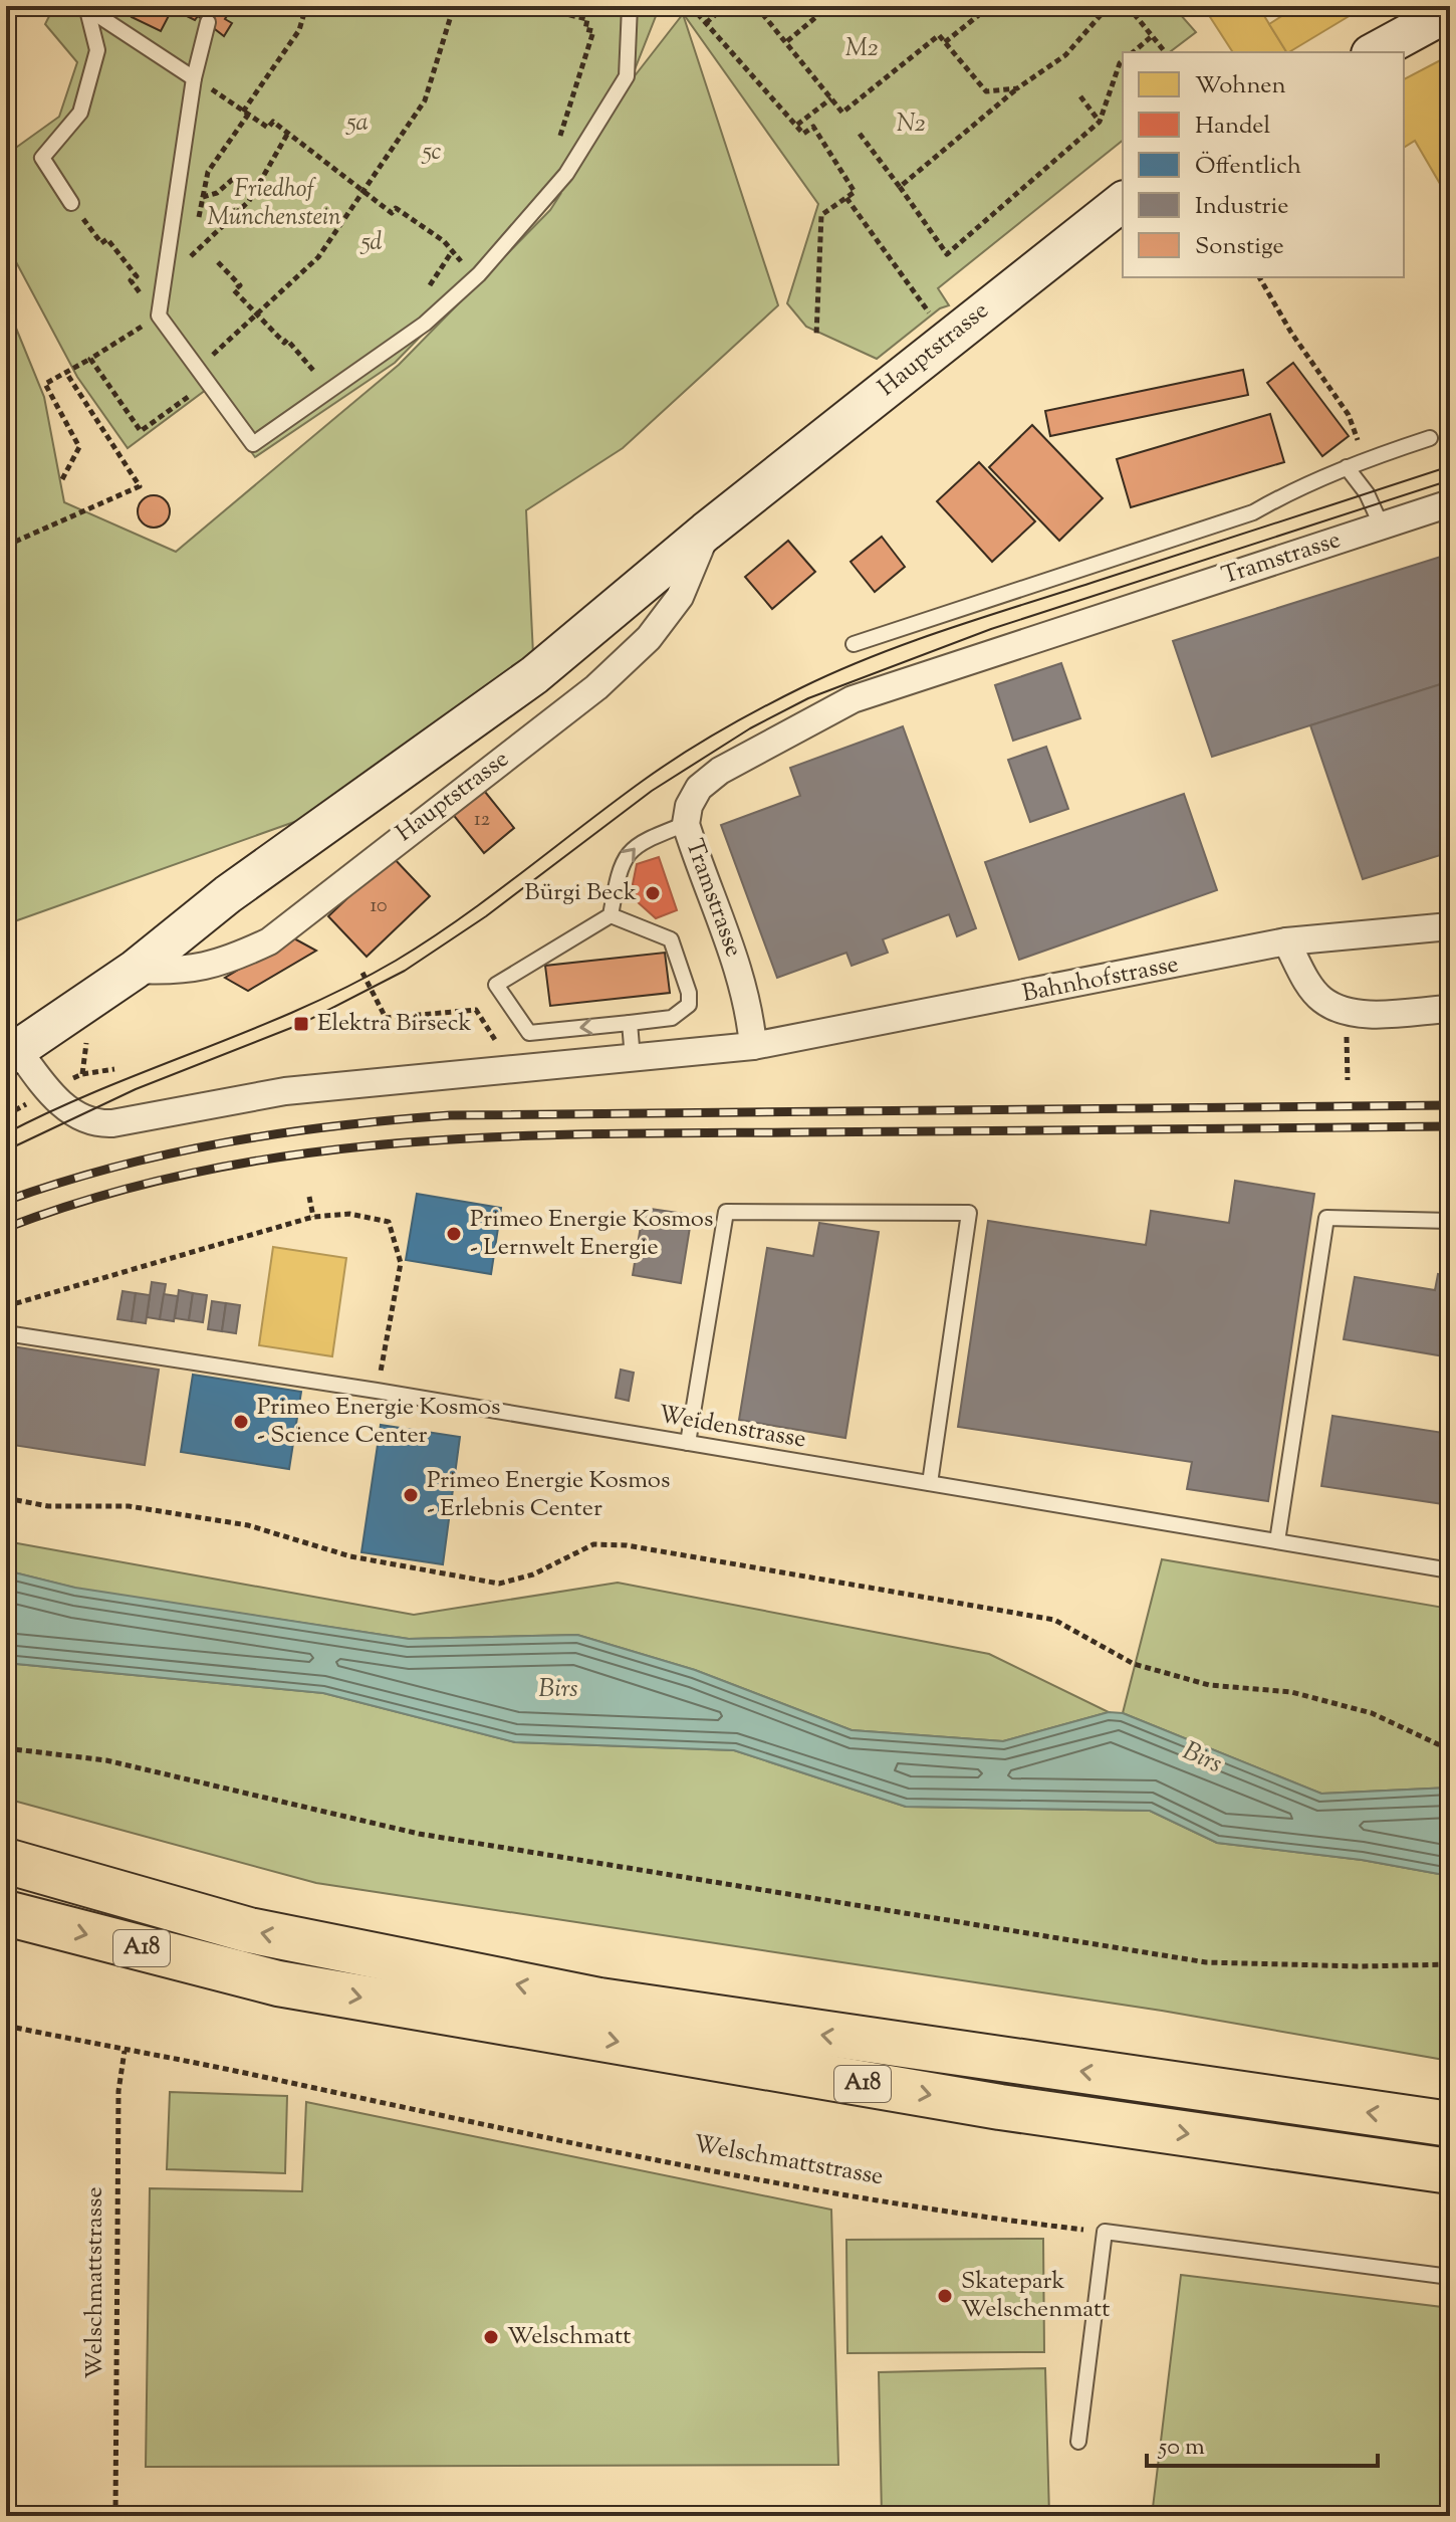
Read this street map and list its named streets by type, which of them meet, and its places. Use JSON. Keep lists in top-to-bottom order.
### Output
{
  "streets": {
    "highway": ["A18"],
    "main road": ["Hauptstrasse"],
    "street": ["Tramstrasse", "Bahnhofstrasse"],
    "lane": ["Weidenstrasse"],
    "path": ["Welschmattstrasse"]
  },
  "crossings": [
    ["Tramstrasse", "Bahnhofstrasse"]
  ],
  "water": ["Birs"],
  "parks": [
    "M2",
    "5a",
    "N2",
    "5c",
    "Friedhof Münchenstein",
    "5d"
  ],
  "places": {
    "other": [
      "Bürgi Beck",
      "Primeo Energie Kosmos - Lernwelt Energie",
      "Primeo Energie Kosmos - Science Center",
      "Primeo Energie Kosmos - Erlebnis Center",
      "Skatepark Welschenmatt",
      "Welschmatt"
    ],
    "transit": ["Elektra Birseck"]
  },
  "house_numbers": ["12", "10"],
  "legend": [
    "Wohnen",
    "Handel",
    "Öffentlich",
    "Industrie",
    "Sonstige"
  ],
  "scale_bar": "50 m"
}
